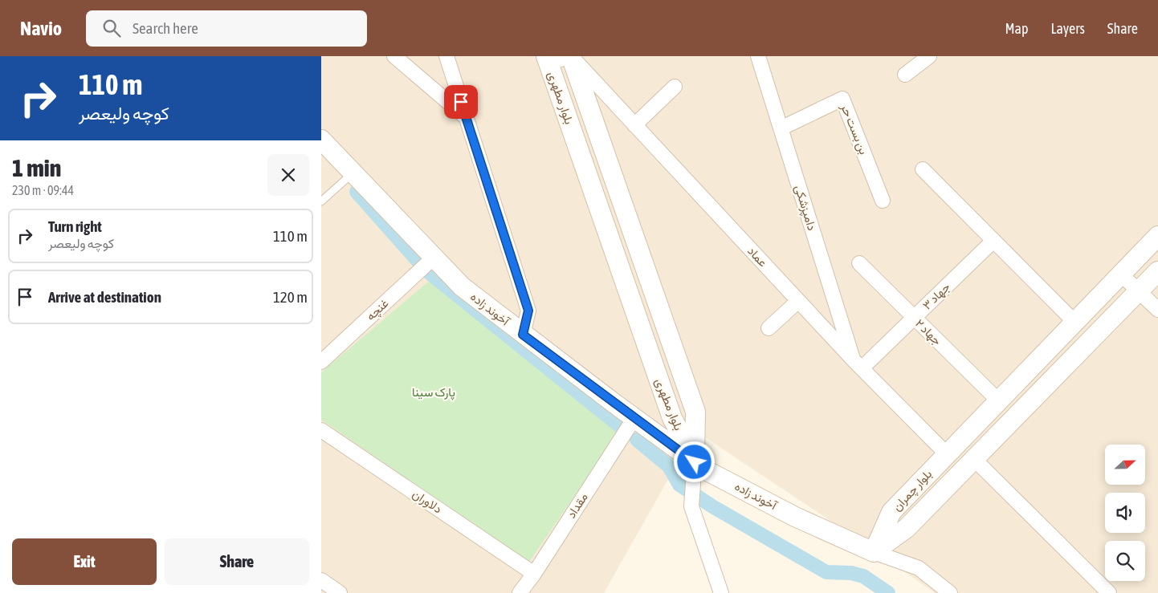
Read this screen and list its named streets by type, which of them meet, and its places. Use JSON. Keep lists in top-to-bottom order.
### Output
{
  "streets": {
    "street": [
      "بلوار مطهری",
      "بن بست حر",
      "دامپزشکی",
      "عماد",
      "جهاد ۳",
      "آخوند زاده",
      "غنچه",
      "جهاد ۲",
      "بلوار چمران",
      "دلاوران",
      "مقداد"
    ]
  },
  "crossings": [
    ["بلوار مطهری", "عماد"],
    ["بلوار مطهری", "آخوند زاده"],
    ["بن بست حر", "دامپزشکی"],
    ["دامپزشکی", "عماد"],
    ["دامپزشکی", "جهاد ۳"],
    ["عماد", "جهاد ۳"],
    ["عماد", "بلوار چمران"],
    ["جهاد ۳", "جهاد ۲"],
    ["آخوند زاده", "غنچه"],
    ["آخوند زاده", "بلوار چمران"],
    ["آخوند زاده", "مقداد"],
    ["جهاد ۲", "بلوار چمران"],
    ["دلاوران", "مقداد"]
  ],
  "parks": ["پارک سینا"],
  "north": "right",
  "page": {
    "header": "Navio",
    "search": "Search here",
    "nav": ["Map", "Layers", "Share"],
    "turn": ["110 m", "کوچه ولیعصر"],
    "heading": ["1 min", "230 m · 09:44"],
    "list": [
      {
        "name": "Turn right",
        "note": "کوچه ولیعصر",
        "value": "110 m"
      },
      {
        "name": "Arrive at destination",
        "value": "120 m"
      }
    ],
    "buttons": ["Exit", "Share"]
  }
}
